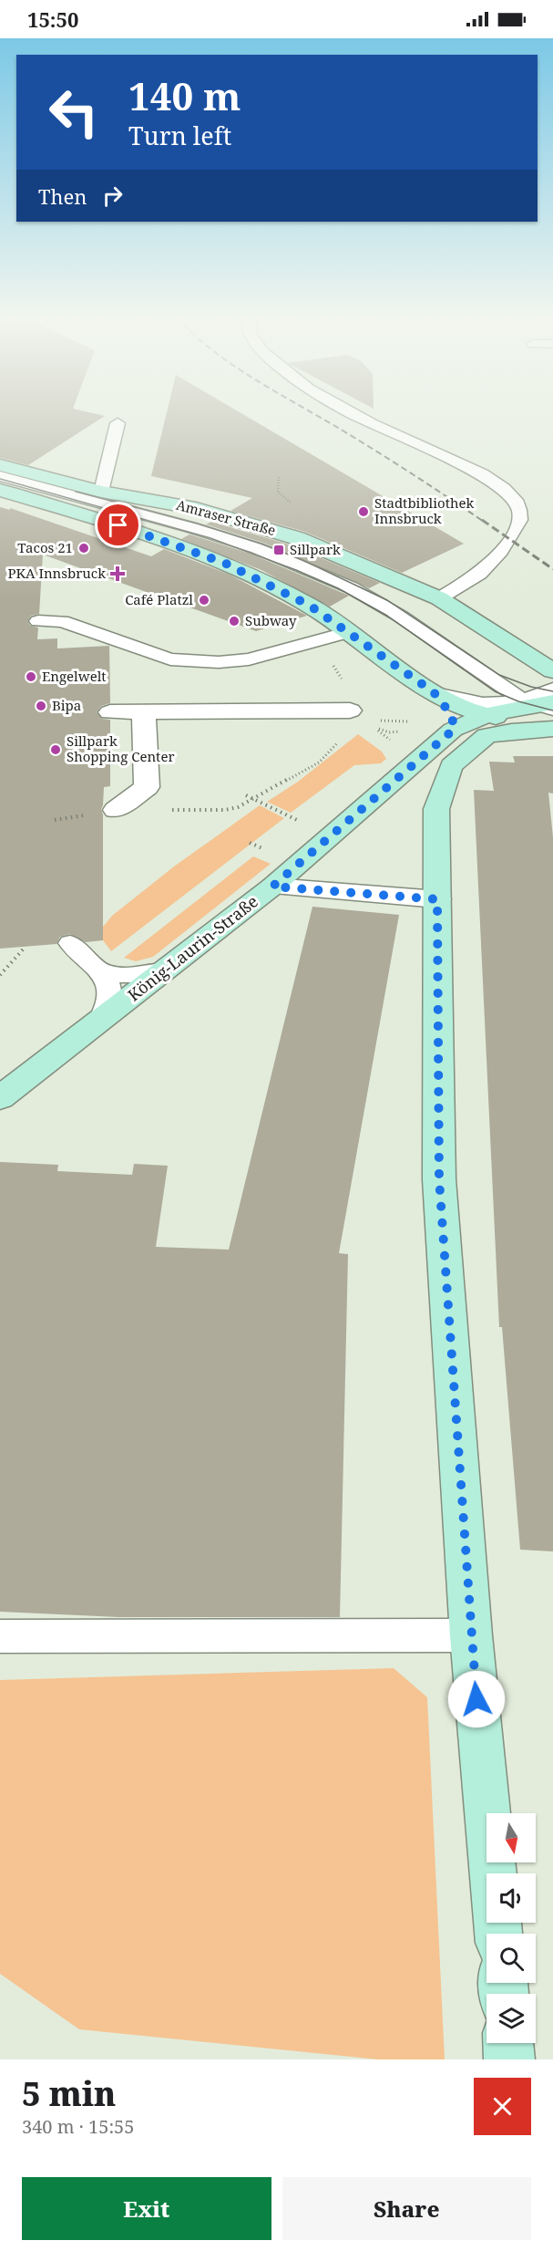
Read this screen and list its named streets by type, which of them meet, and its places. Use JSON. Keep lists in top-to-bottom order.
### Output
{
  "streets": {
    "street": ["Amraser Straße", "König-Laurin-Straße"]
  },
  "places": {
    "other": [
      "Stadtbibliothek Innsbruck",
      "Tacos 21",
      "Café Platzl",
      "Subway",
      "Engelwelt",
      "Bipa",
      "Sillpark Shopping Center"
    ],
    "transit": ["Sillpark"],
    "health": ["PKA Innsbruck"]
  },
  "north": "bottom",
  "page": {
    "status": "15:50",
    "turn": ["140 m", "Turn left"],
    "then": "Then",
    "heading": ["5 min", "340 m · 15:55"],
    "buttons": ["Exit", "Share"]
  }
}
